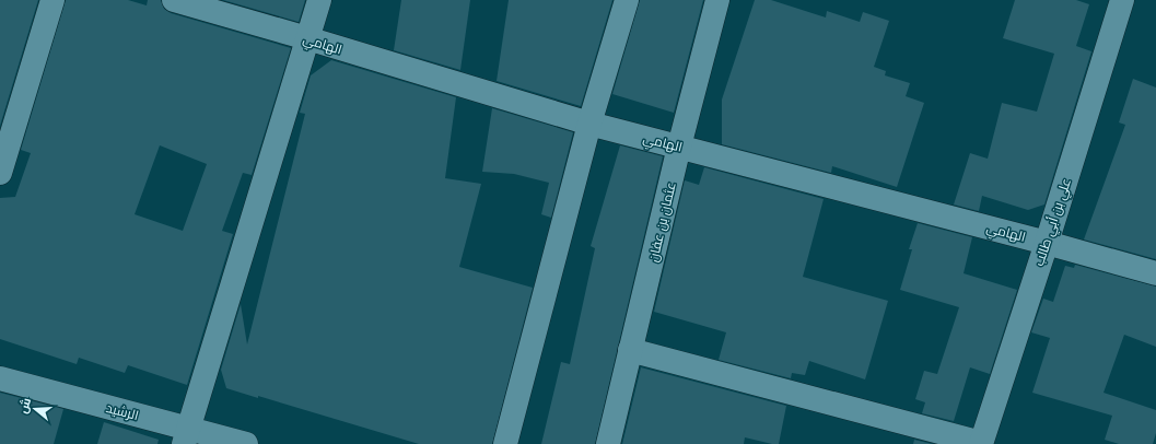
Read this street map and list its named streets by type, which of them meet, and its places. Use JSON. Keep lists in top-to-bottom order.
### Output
{
  "streets": {
    "street": [
      "الهامي",
      "عثمان بن عفان",
      "علي بن أبي طالب",
      "الرشيد"
    ]
  },
  "crossings": [
    ["الهامي", "عثمان بن عفان"],
    ["الهامي", "علي بن أبي طالب"]
  ],
  "north": "left"
}
